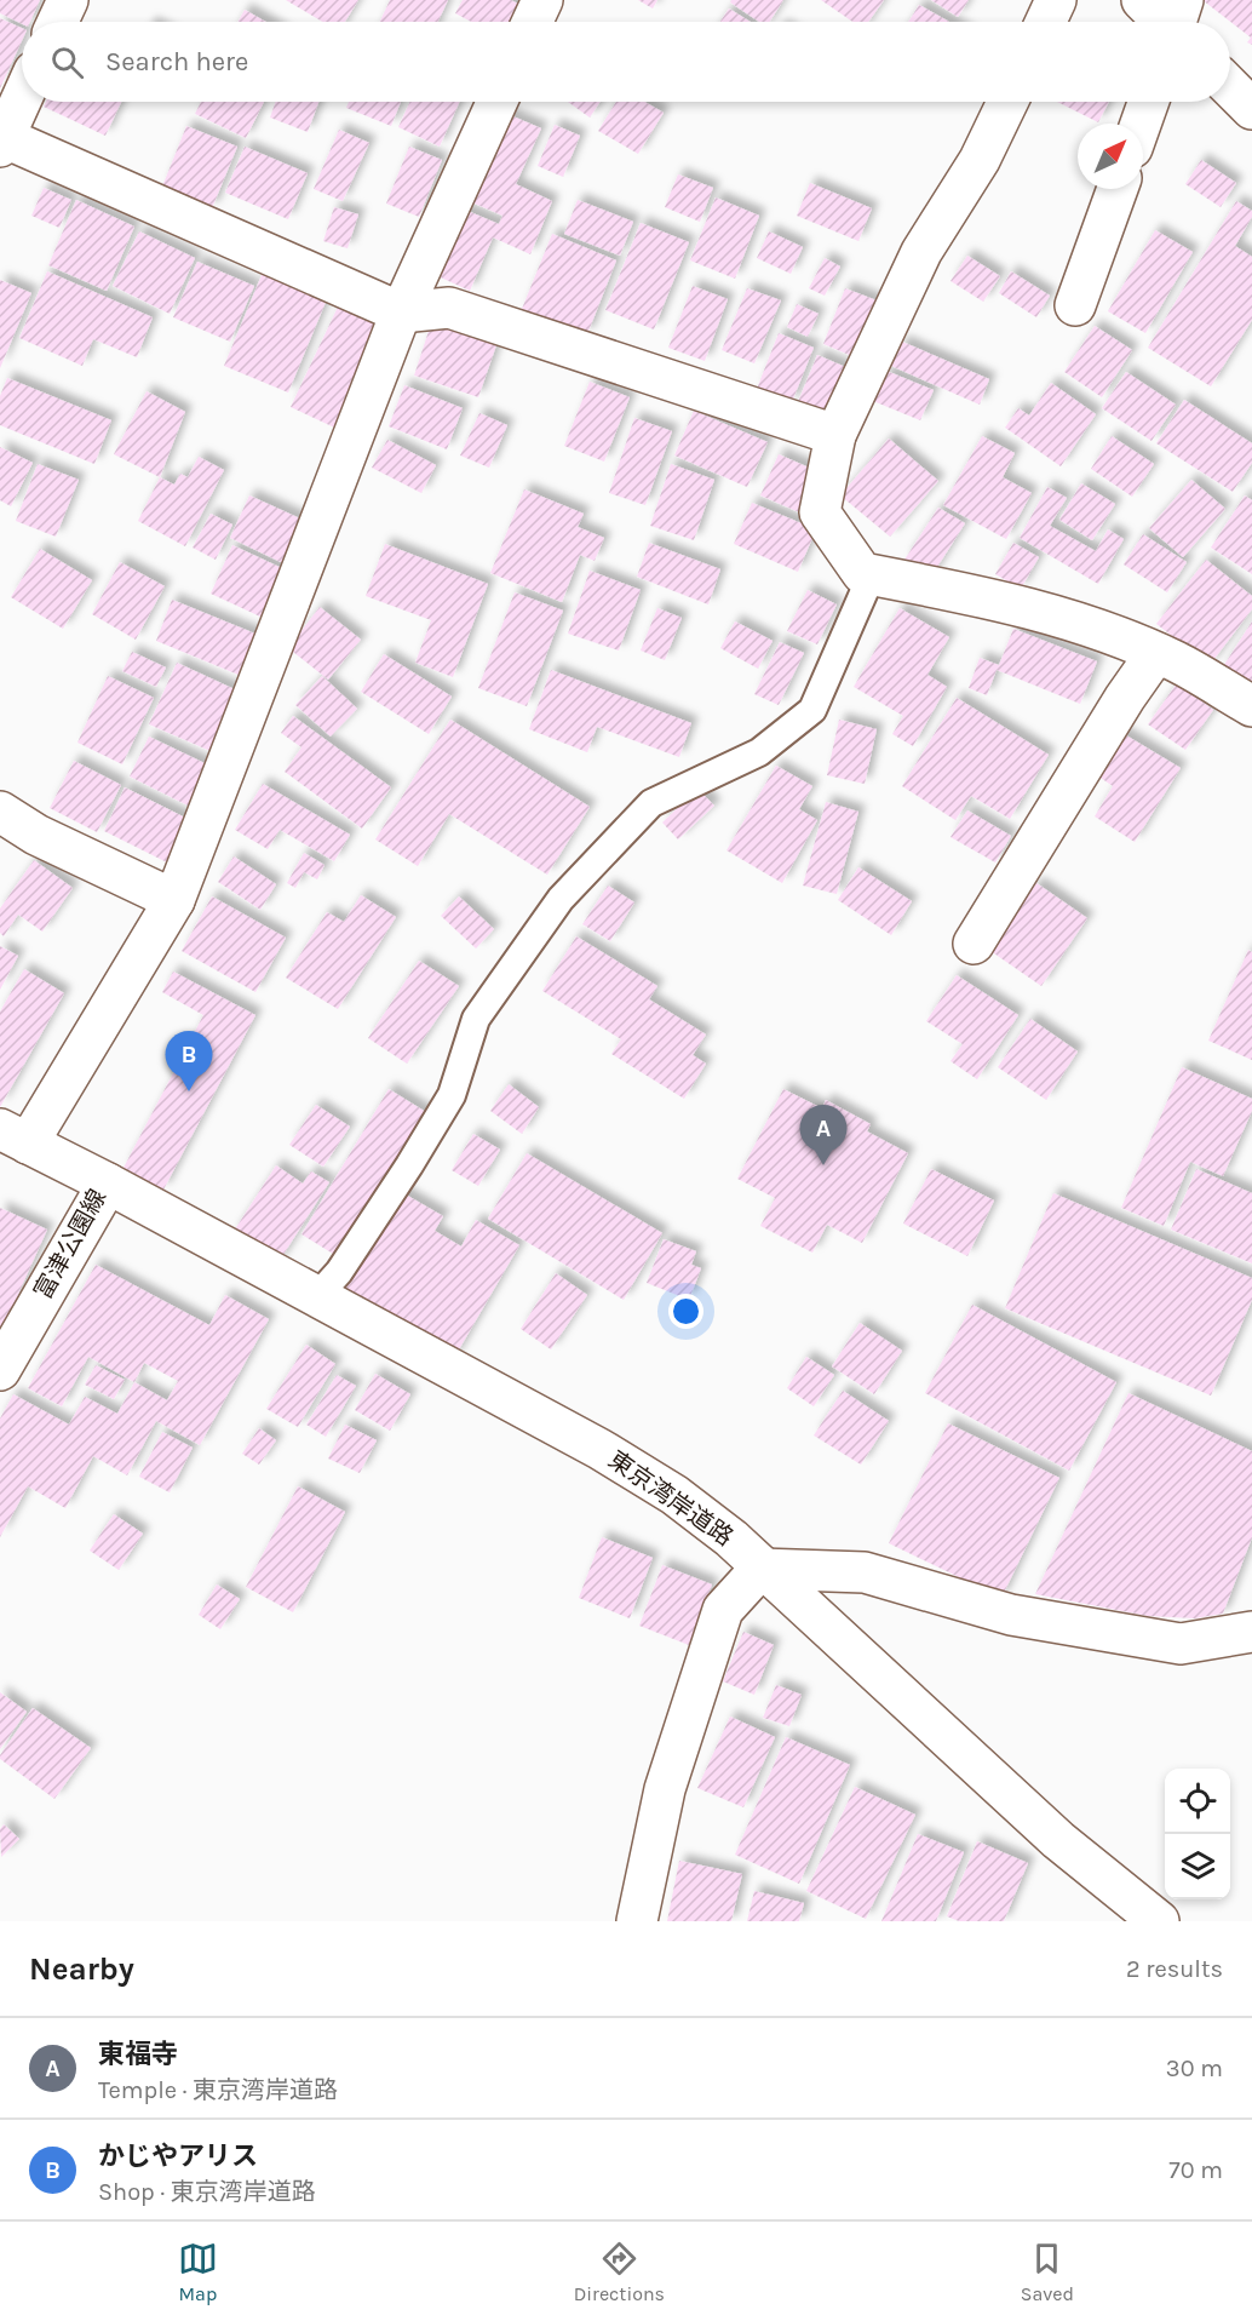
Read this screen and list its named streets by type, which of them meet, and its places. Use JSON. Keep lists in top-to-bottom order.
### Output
{
  "streets": {
    "main road": ["富津公園線", "東京湾岸道路"]
  },
  "crossings": [
    ["富津公園線", "東京湾岸道路"]
  ],
  "north": "top right",
  "page": {
    "search": "Search here",
    "pins": ["B", "A"],
    "heading": ["Nearby", "2 results"],
    "list": [
      {
        "mark": "A",
        "name": "東福寺",
        "note": "Temple · 東京湾岸道路",
        "value": "30 m"
      },
      {
        "mark": "B",
        "name": "かじやアリス",
        "note": "Shop · 東京湾岸道路",
        "value": "70 m"
      }
    ],
    "nav": ["Map", "Directions", "Saved"]
  }
}
